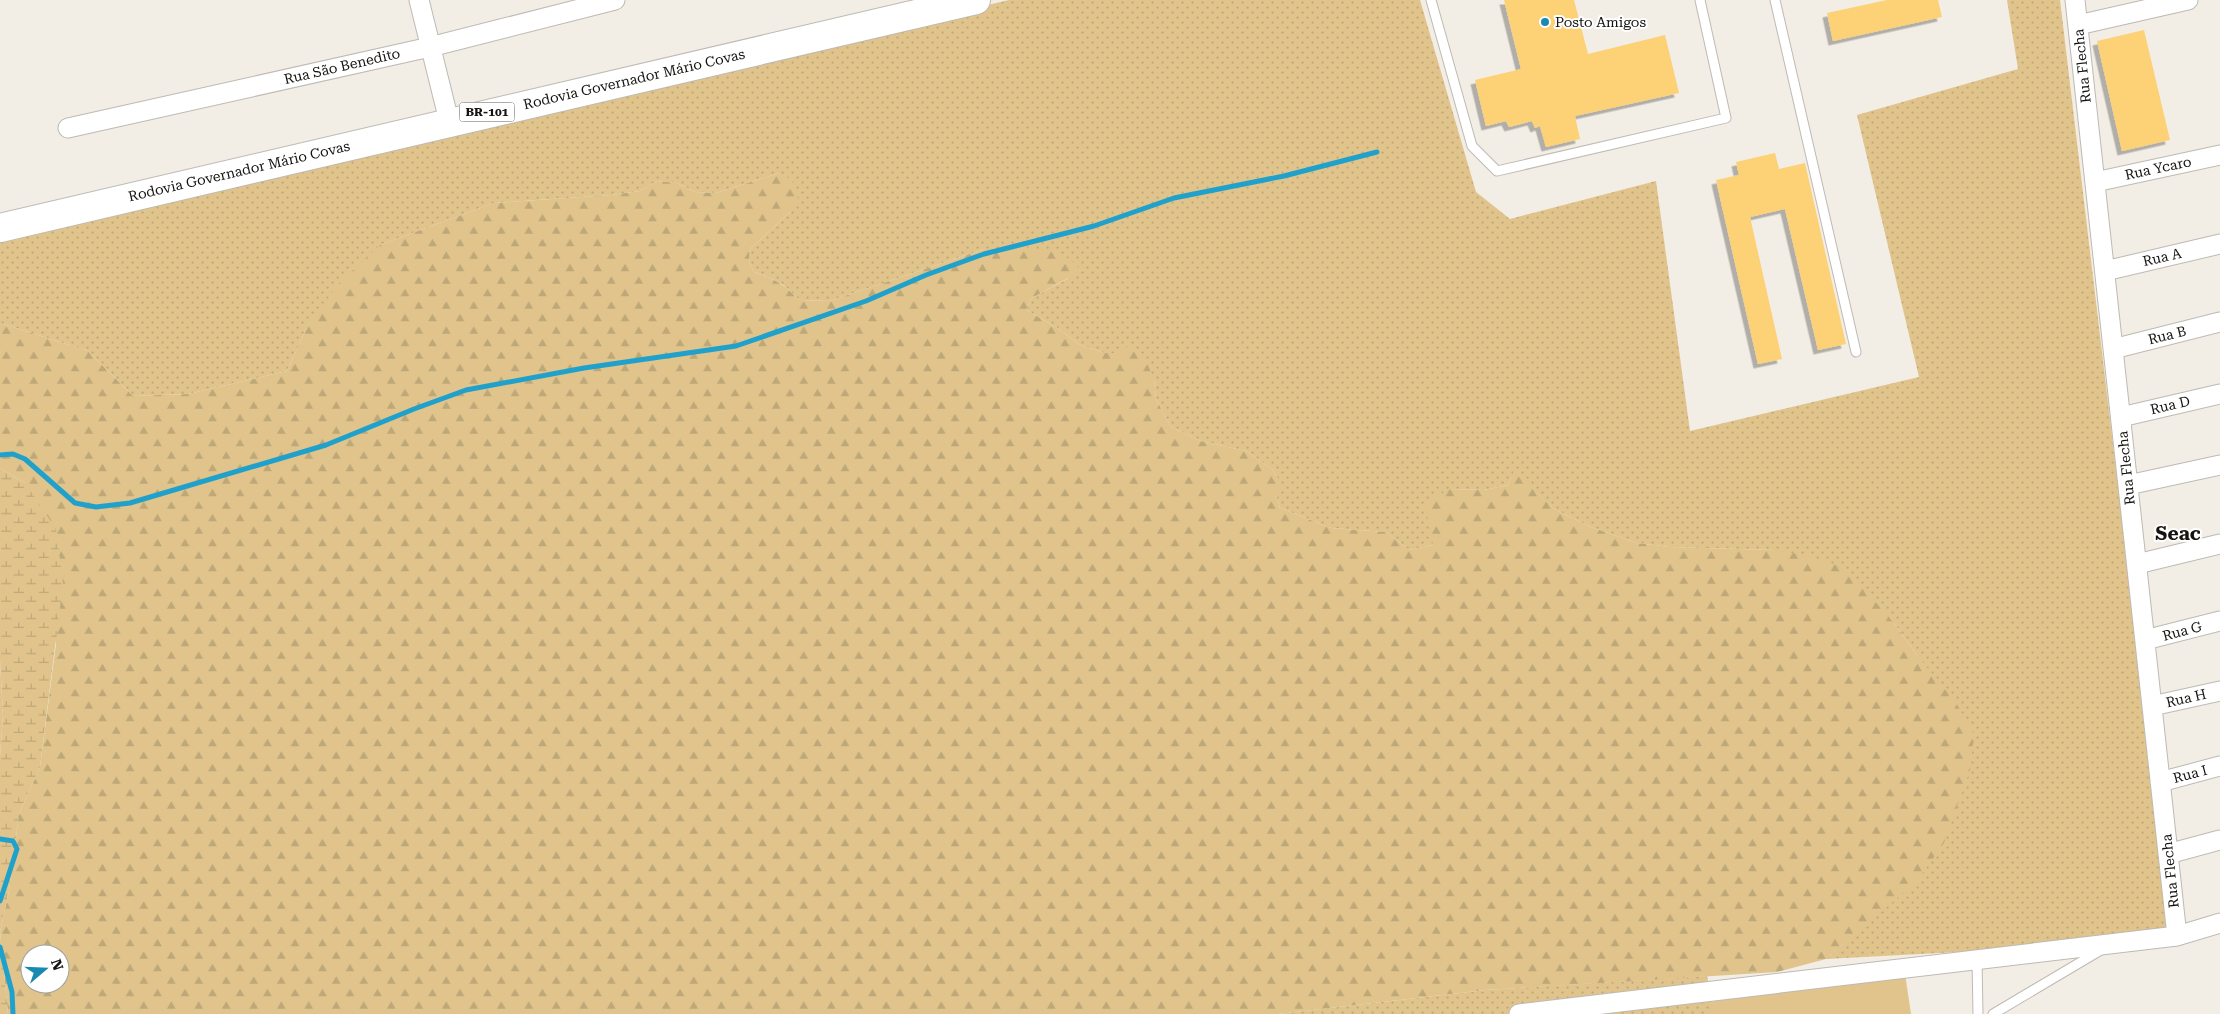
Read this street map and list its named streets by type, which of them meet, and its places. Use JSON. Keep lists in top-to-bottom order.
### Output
{
  "streets": {
    "highway": ["Rodovia Governador Mário Covas", "BR-101"],
    "street": [
      "Rua São Benedito",
      "Rua Flecha",
      "Rua Ycaro",
      "Rua A",
      "Rua B",
      "Rua D",
      "Rua G",
      "Rua H",
      "Rua I"
    ]
  },
  "crossings": [
    ["Rua Flecha", "Rua Ycaro"],
    ["Rua Flecha", "Rua A"],
    ["Rua Flecha", "Rua B"],
    ["Rua Flecha", "Rua D"],
    ["Rua Flecha", "Rua G"],
    ["Rua Flecha", "Rua H"],
    ["Rua Flecha", "Rua I"]
  ],
  "districts": ["Seac"],
  "places": ["Posto Amigos"],
  "north": "right"
}
